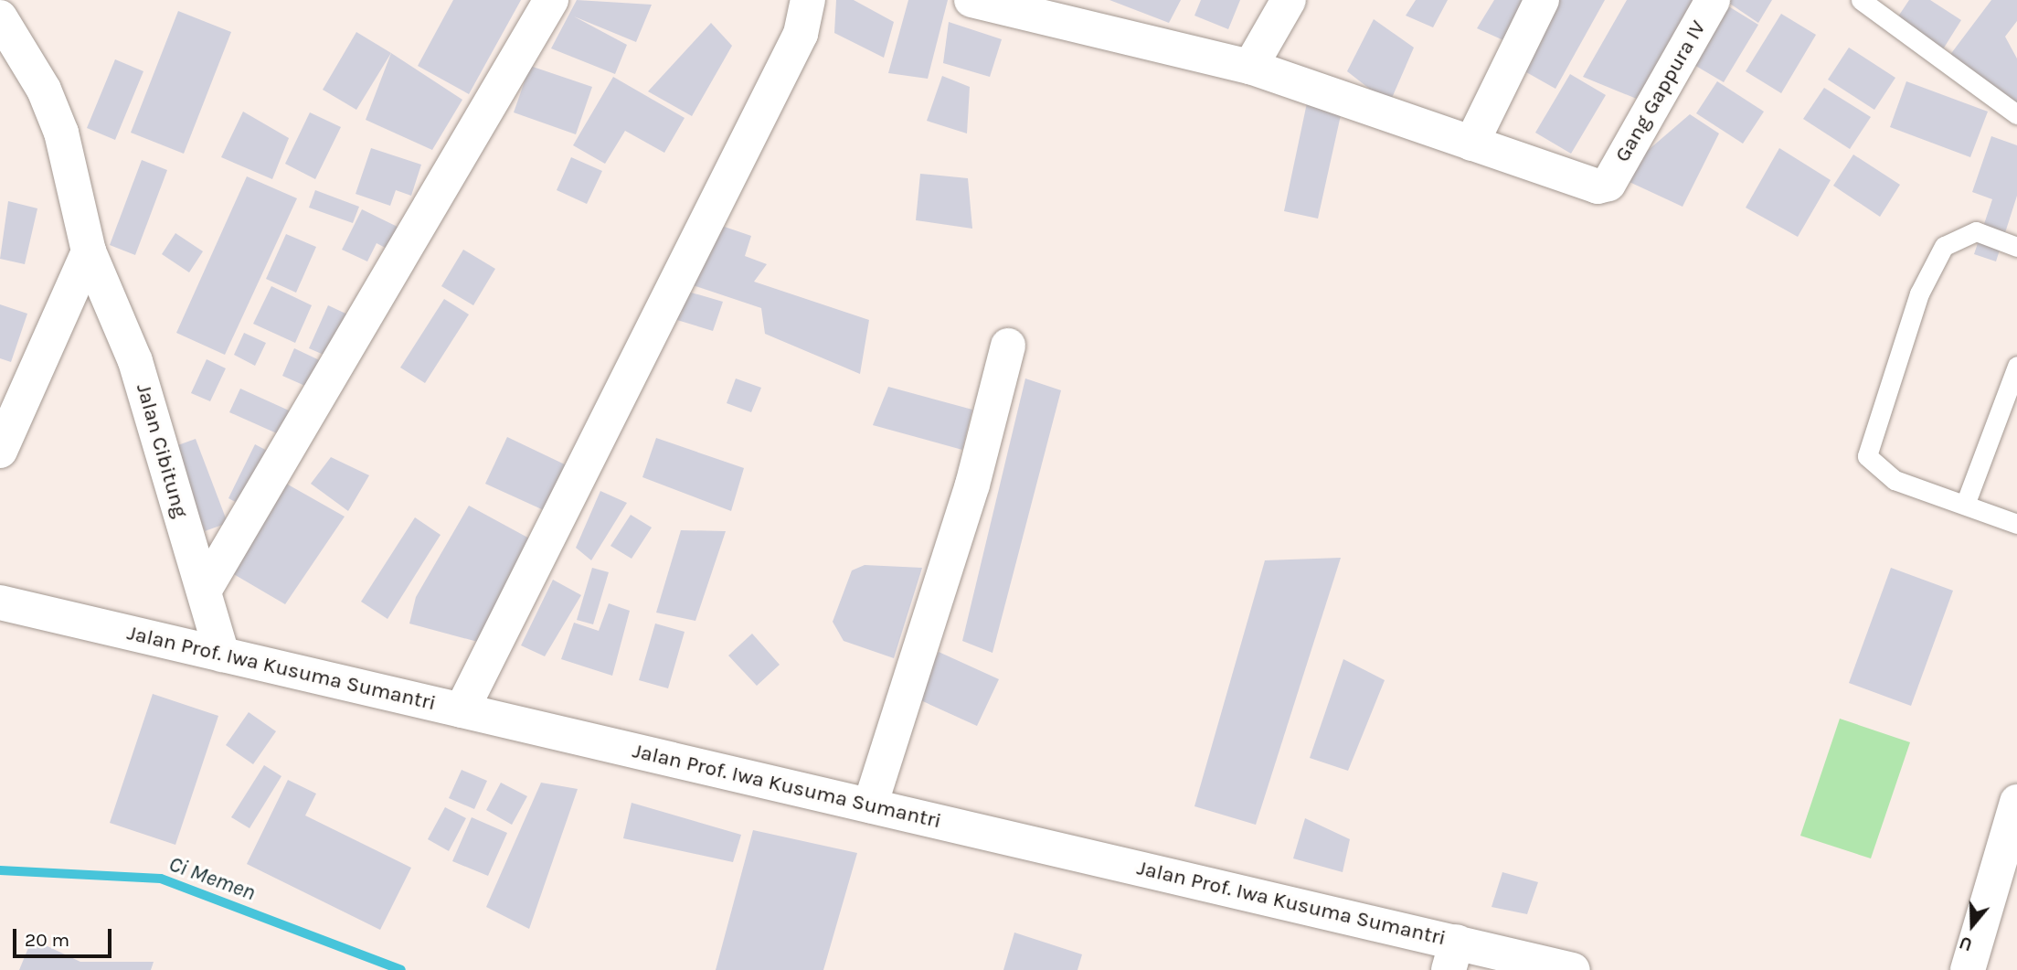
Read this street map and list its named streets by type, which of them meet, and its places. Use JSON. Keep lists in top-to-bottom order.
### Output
{
  "streets": {
    "street": ["Gang Gappura IV", "Jalan Cibitung", "Jalan Prof. Iwa Kusuma Sumantri"]
  },
  "crossings": [
    ["Jalan Cibitung", "Jalan Prof. Iwa Kusuma Sumantri"]
  ],
  "water": ["Ci Memen"],
  "scale_bar": "20 m",
  "north": "bottom"
}
